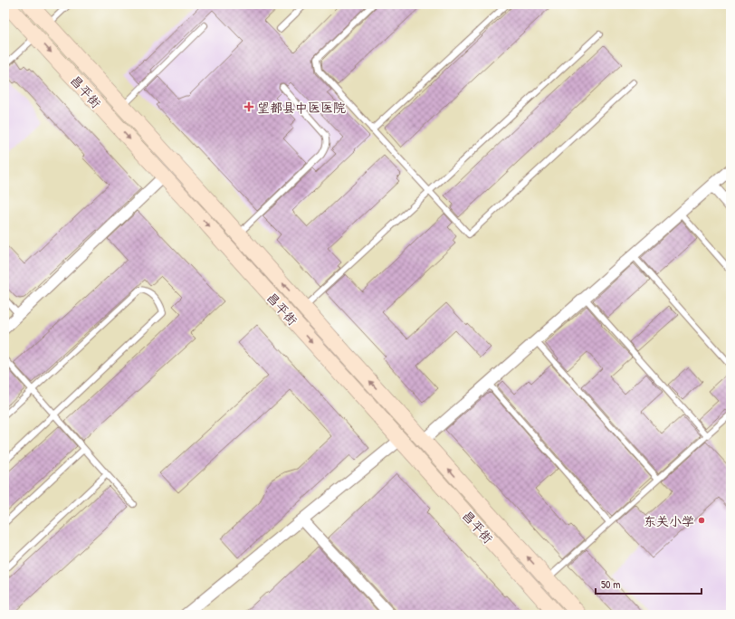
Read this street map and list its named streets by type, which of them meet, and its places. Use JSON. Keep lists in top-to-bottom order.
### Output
{
  "streets": {
    "street": ["昌平街"]
  },
  "places": {
    "health": ["望都县中医医院"],
    "other": ["东关小学"]
  },
  "scale_bar": "50 m"
}
